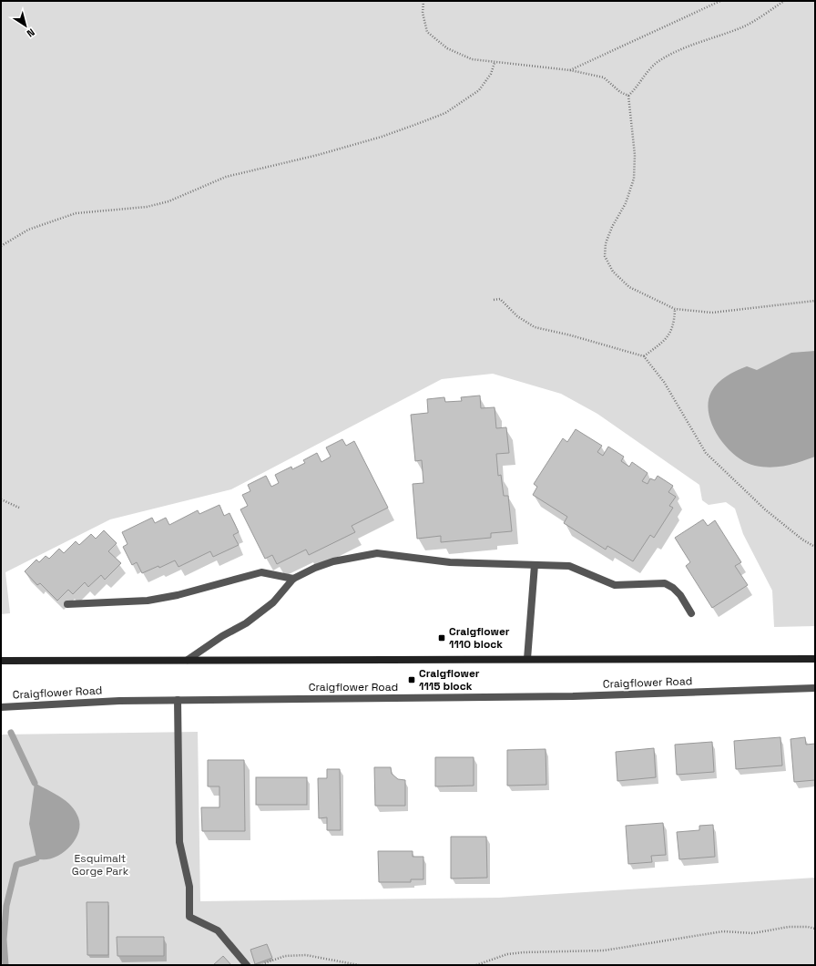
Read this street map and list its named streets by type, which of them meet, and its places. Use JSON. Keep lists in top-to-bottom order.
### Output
{
  "streets": {
    "main road": ["Craigflower Road"]
  },
  "parks": ["Esquimalt Gorge Park"],
  "places": {
    "transit": ["Craigflower 1110 block", "Craigflower 1115 block"]
  },
  "north": "bottom right"
}
